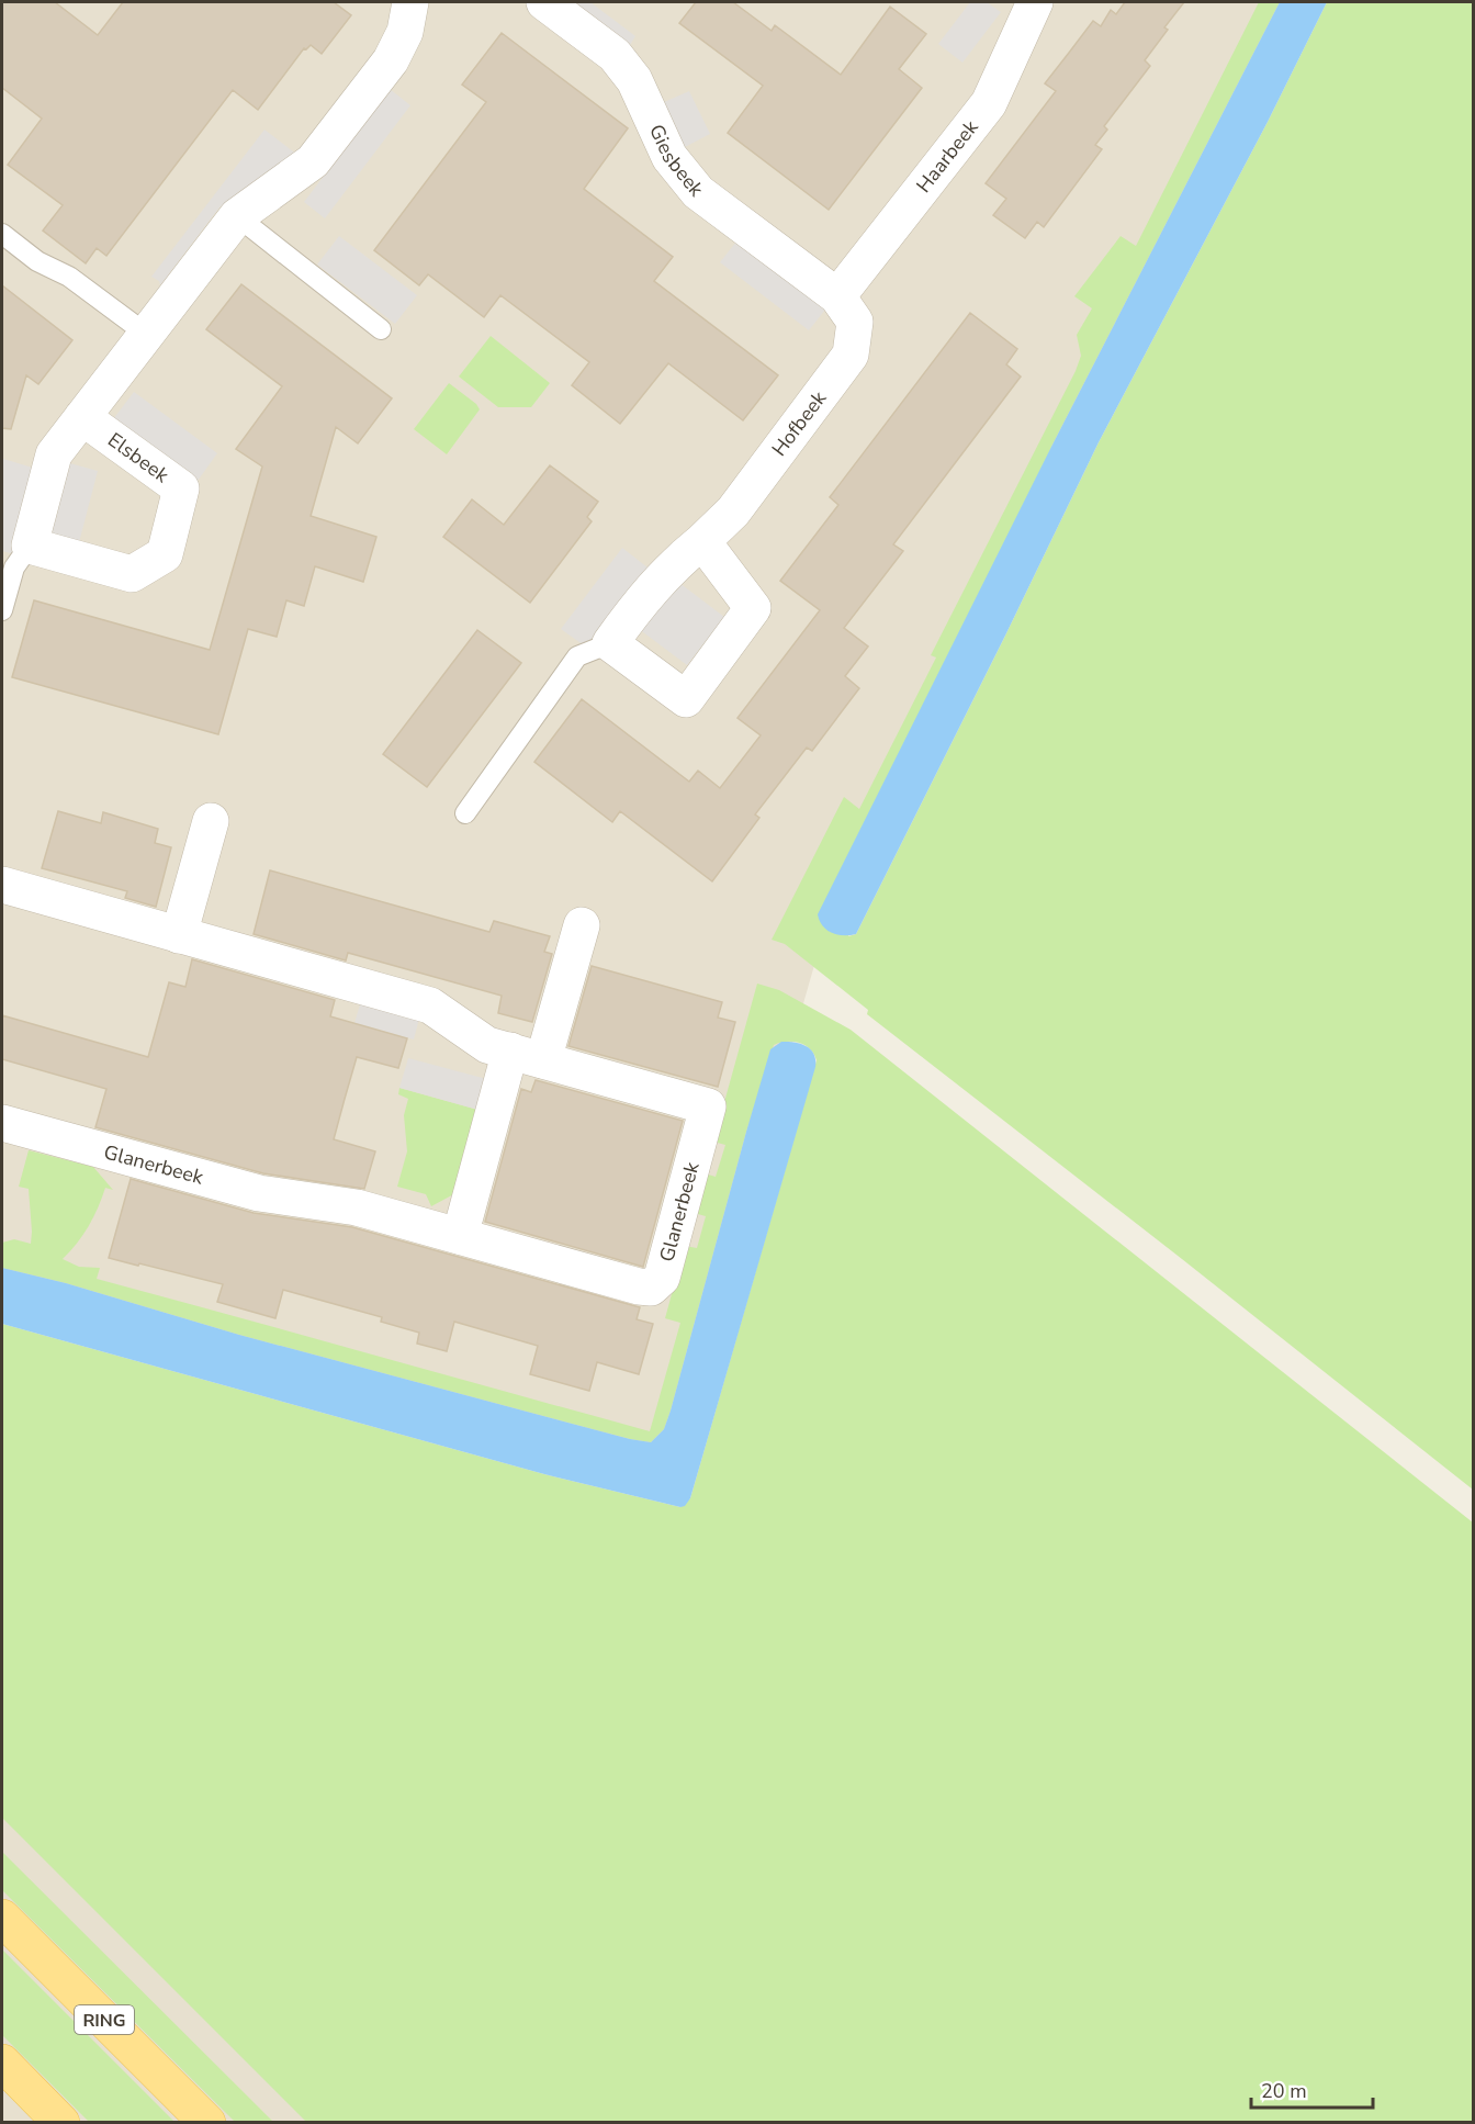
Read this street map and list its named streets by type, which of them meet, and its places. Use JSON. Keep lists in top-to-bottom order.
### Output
{
  "streets": {
    "main road": ["RING"],
    "street": [
      "Haarbeek",
      "Giesbeek",
      "Hofbeek",
      "Elsbeek",
      "Glanerbeek"
    ]
  },
  "crossings": [
    ["Haarbeek", "Giesbeek"],
    ["Haarbeek", "Hofbeek"],
    ["Giesbeek", "Hofbeek"]
  ],
  "scale_bar": "20 m"
}
